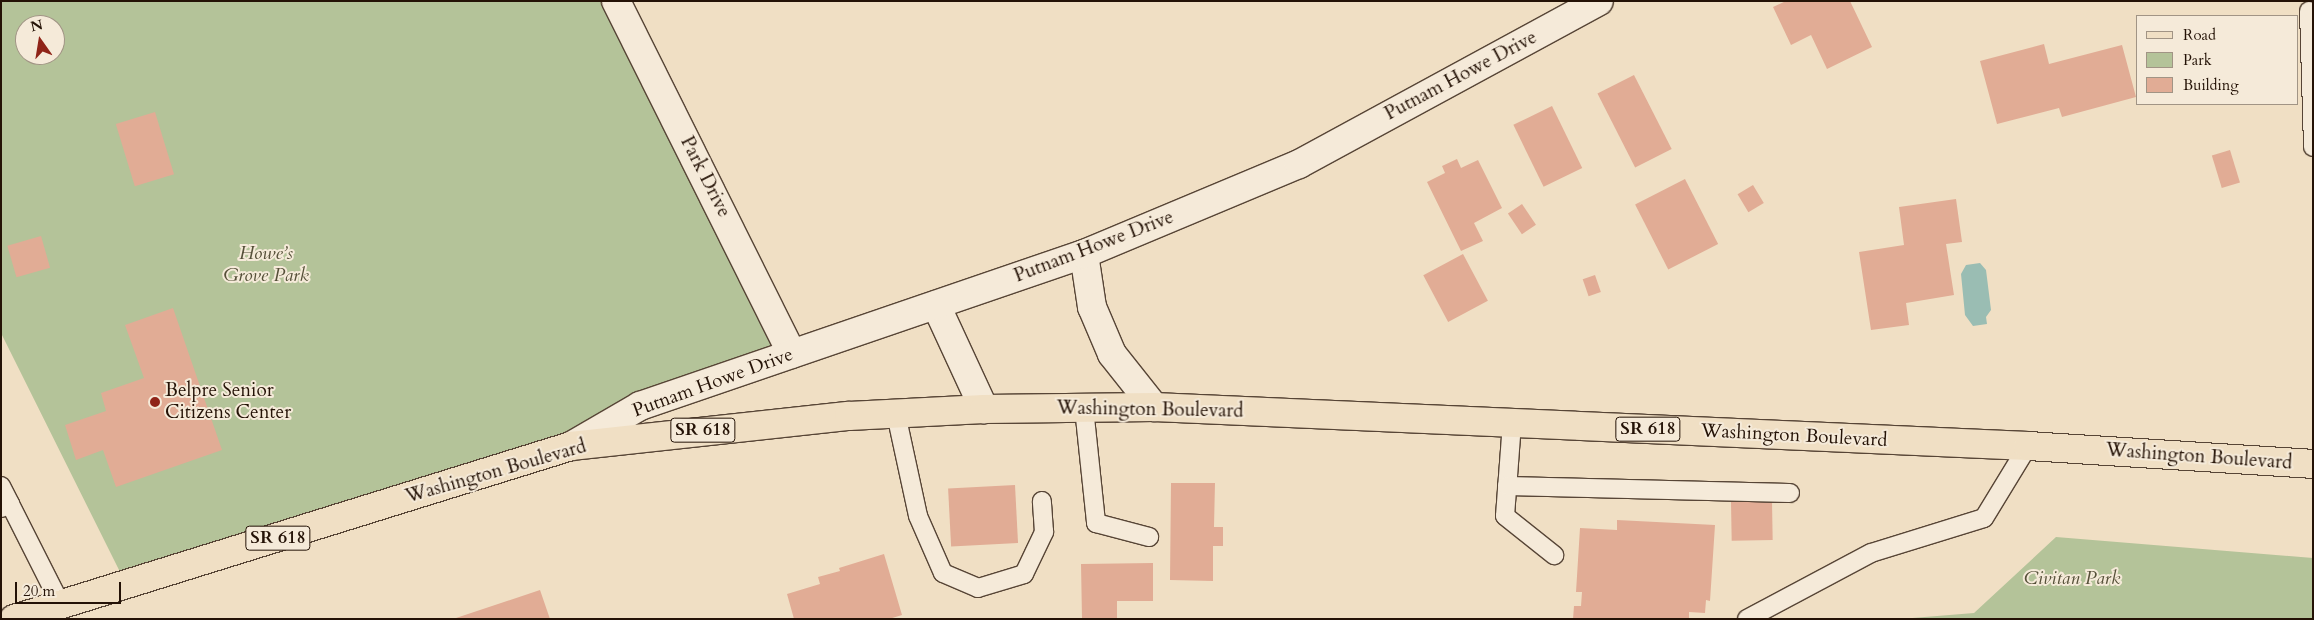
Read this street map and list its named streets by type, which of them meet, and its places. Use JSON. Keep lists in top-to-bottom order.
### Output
{
  "streets": {
    "main road": ["Washington Boulevard", "SR 618"],
    "street": ["Putnam Howe Drive", "Park Drive"]
  },
  "crossings": [
    ["Putnam Howe Drive", "Park Drive"],
    ["Putnam Howe Drive", "Washington Boulevard"]
  ],
  "parks": ["Howe’s Grove Park", "Civitan Park"],
  "places": ["Belpre Senior Citizens Center"],
  "legend": ["Road", "Park", "Building"],
  "scale_bar": "20 m",
  "north": "top"
}
